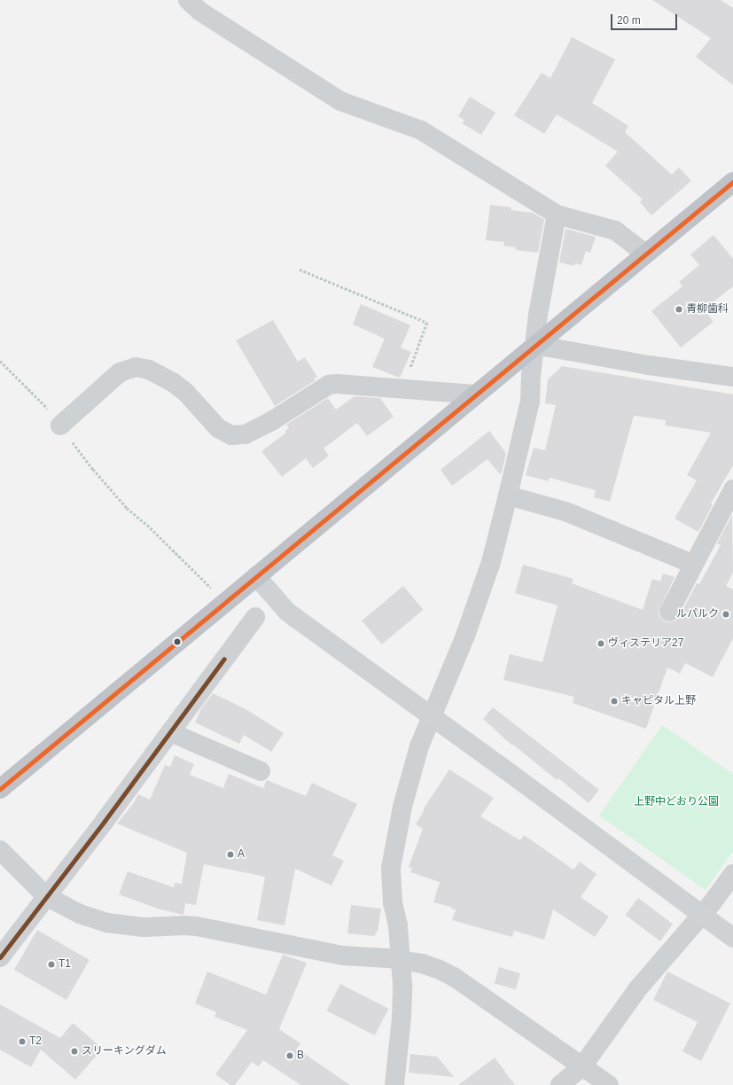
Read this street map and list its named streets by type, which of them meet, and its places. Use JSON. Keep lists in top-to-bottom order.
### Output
{
  "parks": ["上野中どおり公園"],
  "places": [
    "青柳歯科",
    "ルパルク",
    "ヴィステリア27",
    "キャピタル上野",
    "A",
    "T1",
    "T2",
    "スリーキングダム",
    "B"
  ],
  "scale_bar": "20 m"
}
